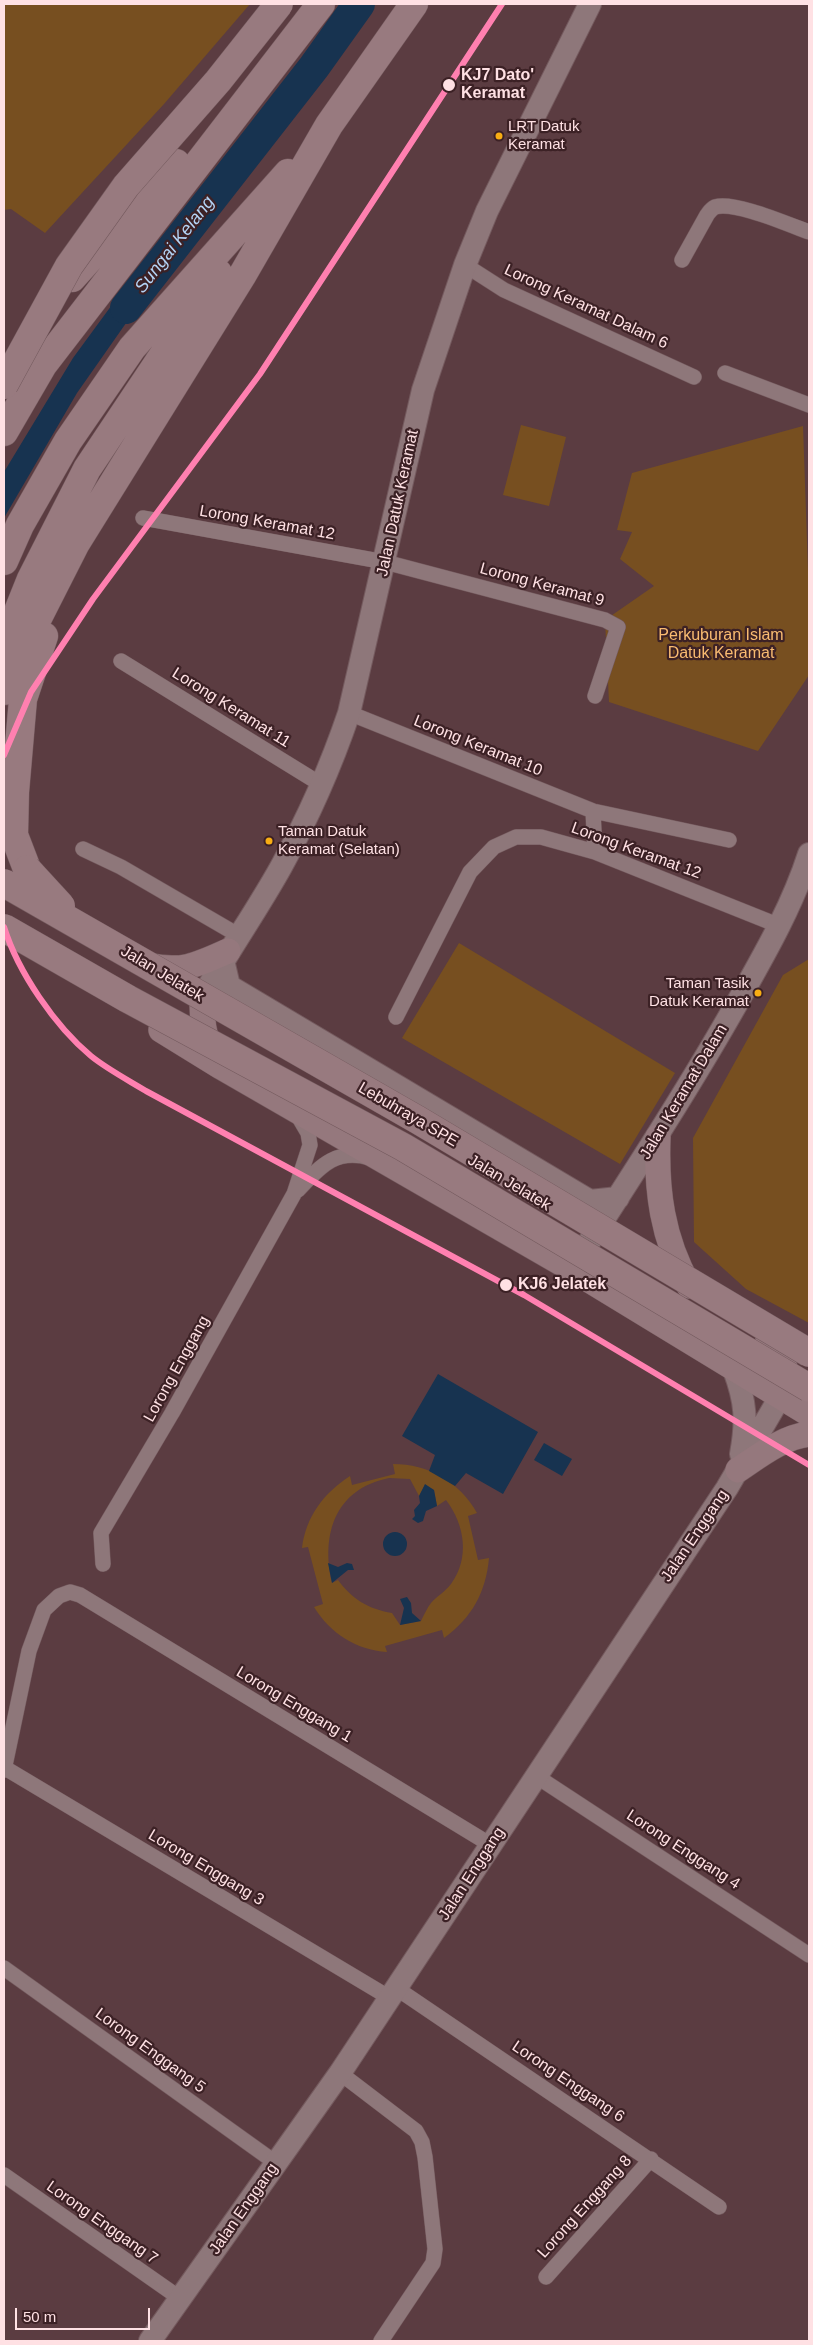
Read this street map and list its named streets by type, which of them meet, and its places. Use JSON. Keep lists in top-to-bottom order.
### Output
{
  "streets": {
    "highway": ["Lebuhraya SPE"],
    "main road": ["Jalan Jelatek"],
    "street": [
      "Lorong Keramat Dalam 6",
      "Jalan Datuk Keramat",
      "Lorong Keramat 12",
      "Lorong Keramat 9",
      "Lorong Keramat 11",
      "Lorong Keramat 10",
      "Jalan Keramat Dalam",
      "Lorong Enggang",
      "Jalan Enggang",
      "Lorong Enggang 1",
      "Lorong Enggang 4",
      "Lorong Enggang 3",
      "Lorong Enggang 5",
      "Lorong Enggang 6",
      "Lorong Enggang 8",
      "Lorong Enggang 7"
    ]
  },
  "crossings": [
    ["Lorong Keramat Dalam 6", "Jalan Datuk Keramat"],
    ["Jalan Datuk Keramat", "Lorong Keramat 12"],
    ["Jalan Datuk Keramat", "Lorong Keramat 9"],
    ["Jalan Datuk Keramat", "Lorong Keramat 11"],
    ["Jalan Datuk Keramat", "Lorong Keramat 10"],
    ["Jalan Datuk Keramat", "Jalan Jelatek"],
    ["Lorong Keramat 12", "Lorong Keramat 9"],
    ["Lorong Keramat 12", "Jalan Keramat Dalam"],
    ["Jalan Jelatek", "Jalan Keramat Dalam"],
    ["Jalan Enggang", "Lorong Enggang 1"],
    ["Jalan Enggang", "Lorong Enggang 4"],
    ["Jalan Enggang", "Lorong Enggang 3"],
    ["Jalan Enggang", "Lorong Enggang 5"],
    ["Jalan Enggang", "Lorong Enggang 6"],
    ["Jalan Enggang", "Lorong Enggang 7"],
    ["Lorong Enggang 1", "Lorong Enggang 3"],
    ["Lorong Enggang 3", "Lorong Enggang 6"],
    ["Lorong Enggang 6", "Lorong Enggang 8"]
  ],
  "water": ["Sungai Kelang"],
  "parks": ["Perkuburan Islam Datuk Keramat"],
  "places": [
    "KJ7 Dato' Keramat",
    "LRT Datuk Keramat",
    "Taman Datuk Keramat (Selatan)",
    "Taman Tasik Datuk Keramat",
    "KJ6 Jelatek"
  ],
  "scale_bar": "50 m"
}
